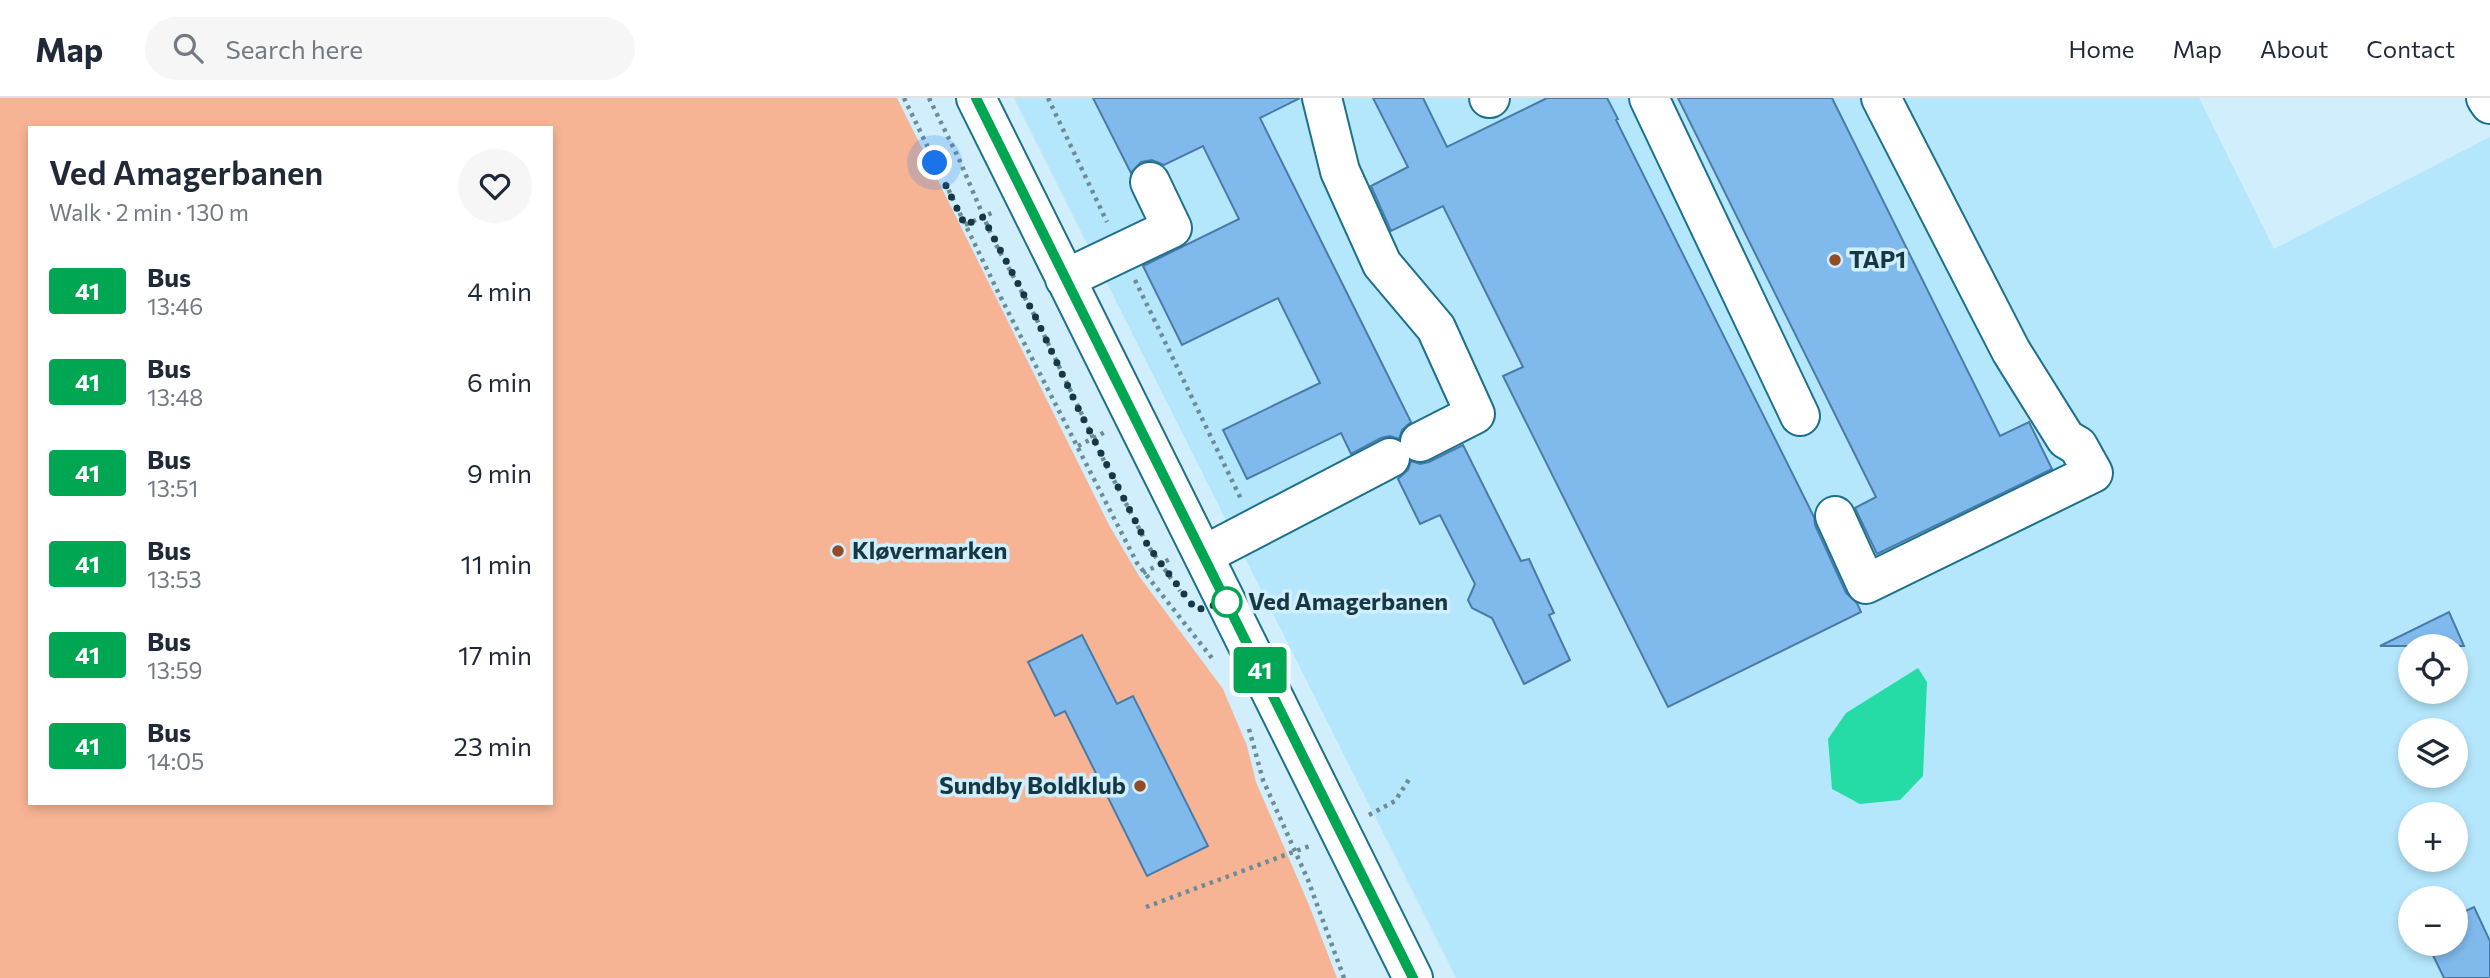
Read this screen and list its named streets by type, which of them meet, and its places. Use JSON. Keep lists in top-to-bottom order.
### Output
{
  "places": [
    "TAP1",
    "Kløvermarken",
    "Ved Amagerbanen",
    "Sundby Boldklub"
  ],
  "lines": ["bus line 41"],
  "page": {
    "header": "Map",
    "search": "Search here",
    "nav": [
      "Home",
      "Map",
      "About",
      "Contact"
    ],
    "on_map": "41",
    "heading": ["Ved Amagerbanen", "Walk · 2 min · 130 m"],
    "list": [
      {
        "mark": "41",
        "name": "Bus",
        "note": "13:46",
        "value": "4 min"
      },
      {
        "mark": "41",
        "name": "Bus",
        "note": "13:48",
        "value": "6 min"
      },
      {
        "mark": "41",
        "name": "Bus",
        "note": "13:51",
        "value": "9 min"
      },
      {
        "mark": "41",
        "name": "Bus",
        "note": "13:53",
        "value": "11 min"
      },
      {
        "mark": "41",
        "name": "Bus",
        "note": "13:59",
        "value": "17 min"
      },
      {
        "mark": "41",
        "name": "Bus",
        "note": "14:05",
        "value": "23 min"
      }
    ],
    "map_buttons": ["+", "−"]
  }
}
